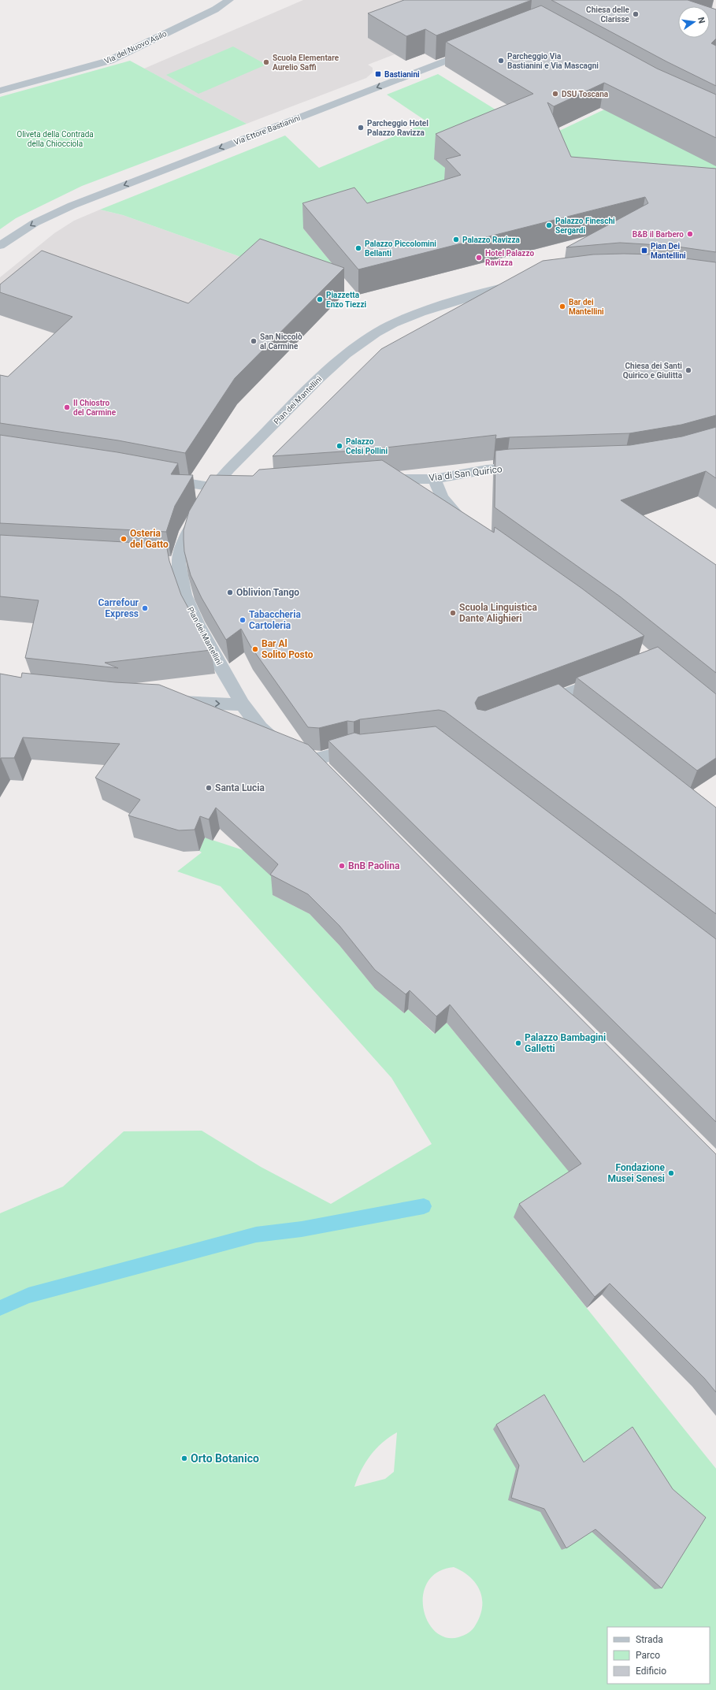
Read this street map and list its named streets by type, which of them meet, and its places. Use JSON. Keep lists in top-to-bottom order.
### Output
{
  "streets": {
    "street": [
      "Via del Nuovo Asilo",
      "Via Ettore Bastianini",
      "Pian dei Mantellini",
      "Via di San Quirico"
    ]
  },
  "one_way": ["Via Ettore Bastianini"],
  "parks": ["Oliveta della Contrada della Chiocciola"],
  "places": {
    "other": [
      "Chiesa delle Clarisse",
      "Parcheggio Via Bastianini e Via Mascagni",
      "Scuola Elementare Aurelio Saffi",
      "DSU Toscana",
      "Parcheggio Hotel Palazzo Ravizza",
      "Palazzo Fineschi Sergardi",
      "B&B il Barbero",
      "Palazzo Ravizza",
      "Palazzo Piccolomini Bellanti",
      "Hotel Palazzo Ravizza",
      "Piazzetta Enzo Tiezzi",
      "Bar dei Mantellini",
      "San Niccolò al Carmine",
      "Chiesa dei Santi Quirico e Giulitta",
      "Il Chiostro del Carmine",
      "Palazzo Celsi Pollini",
      "Osteria del Gatto",
      "Oblivion Tango",
      "Carrefour Express",
      "Scuola Linguistica Dante Alighieri",
      "Tabaccheria Cartoleria",
      "Bar Al Solito Posto",
      "Santa Lucia",
      "BnB Paolina",
      "Palazzo Bambagini Galletti",
      "Fondazione Musei Senesi",
      "Orto Botanico"
    ],
    "transit": ["Bastianini", "Pian Dei Mantellini"]
  },
  "legend": ["Strada", "Parco", "Edificio"],
  "north": "right"
}
